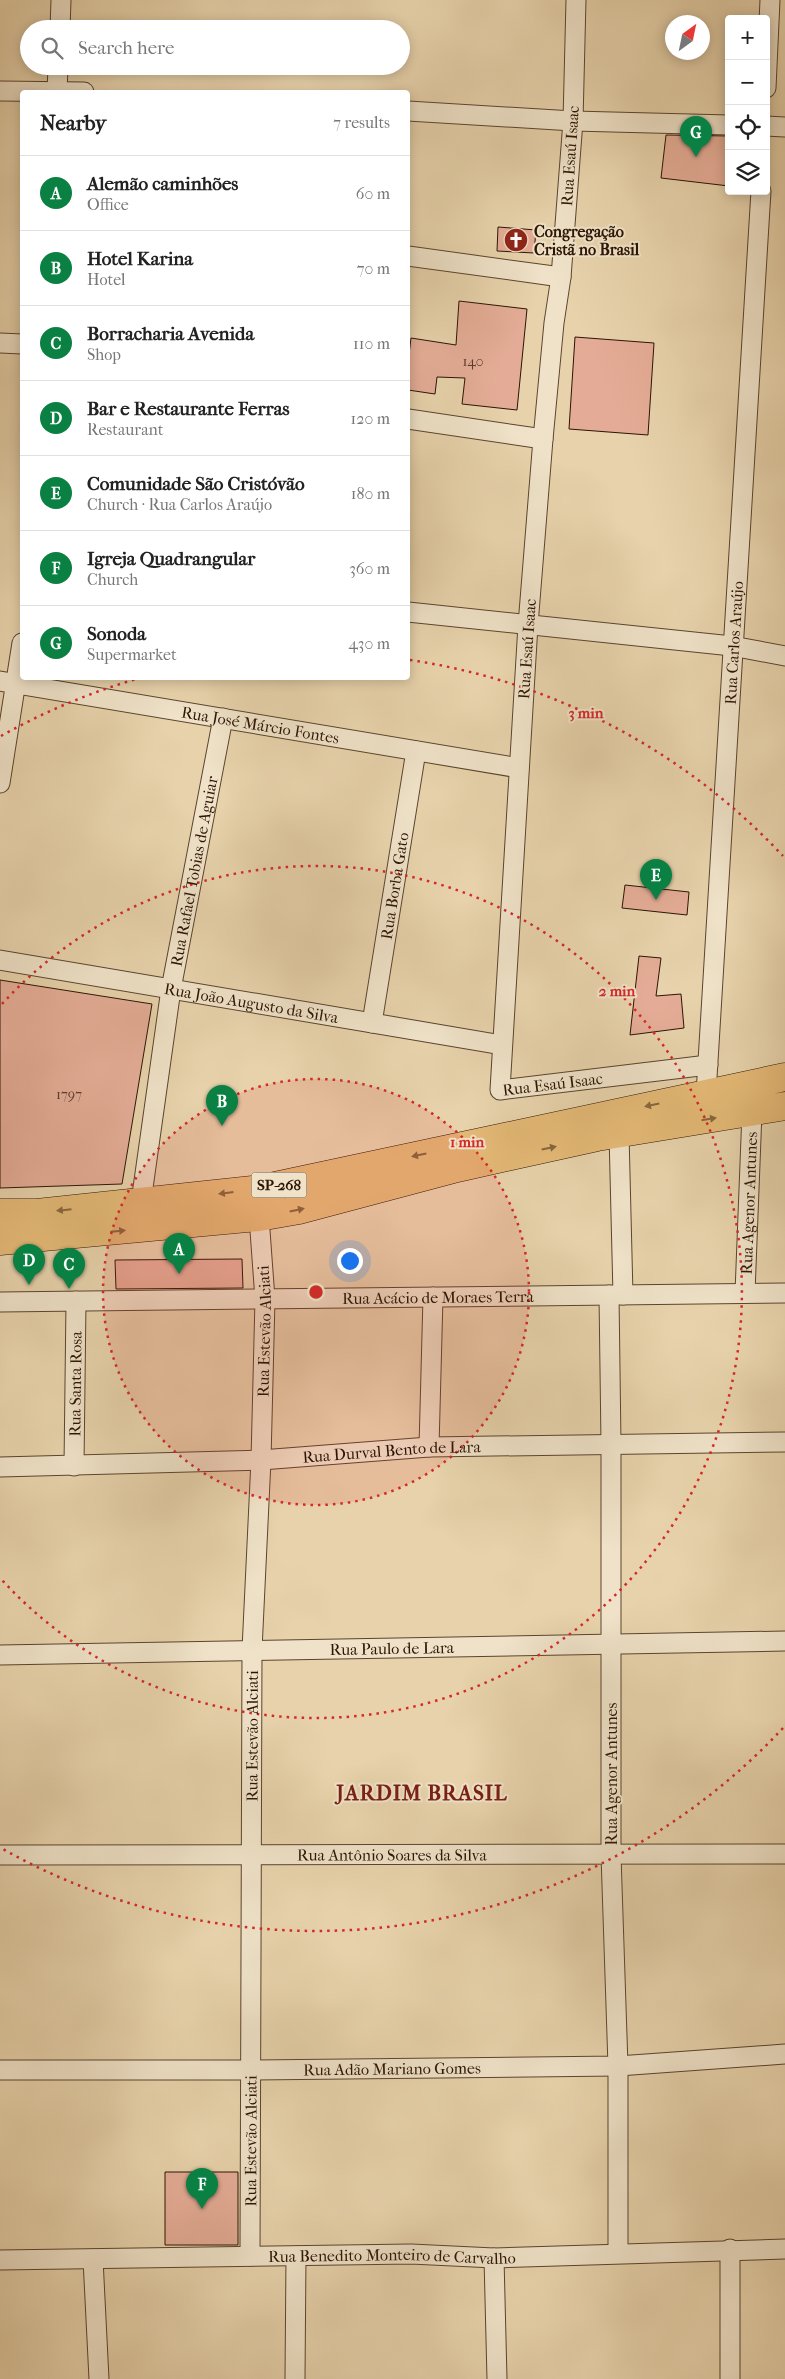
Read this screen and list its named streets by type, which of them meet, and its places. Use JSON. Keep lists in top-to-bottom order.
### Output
{
  "streets": {
    "main road": ["SP-268"],
    "street": [
      "Rua Esaú Isaac",
      "Rua Carlos Araújo",
      "Rua José Márcio Fontes",
      "Rua Rafael Tobias de Aguiar",
      "Rua Borba Gato",
      "Rua João Augusto da Silva",
      "Rua Agenor Antunes",
      "Rua Acácio de Moraes Terra",
      "Rua Estevão Alciati",
      "Rua Santa Rosa",
      "Rua Durval Bento de Lara",
      "Rua Paulo de Lara",
      "Rua Antônio Soares da Silva",
      "Rua Adão Mariano Gomes",
      "Rua Benedito Monteiro de Carvalho"
    ]
  },
  "crossings": [
    ["Rua Esaú Isaac", "Rua Carlos Araújo"],
    ["Rua Esaú Isaac", "Rua José Márcio Fontes"],
    ["Rua Esaú Isaac", "Rua João Augusto da Silva"],
    ["Rua Carlos Araújo", "SP-268"],
    ["Rua José Márcio Fontes", "Rua Rafael Tobias de Aguiar"],
    ["Rua José Márcio Fontes", "Rua Borba Gato"],
    ["Rua Rafael Tobias de Aguiar", "Rua João Augusto da Silva"],
    ["Rua Rafael Tobias de Aguiar", "SP-268"],
    ["Rua Borba Gato", "Rua João Augusto da Silva"],
    ["SP-268", "Rua Agenor Antunes"],
    ["SP-268", "Rua Estevão Alciati"],
    ["Rua Agenor Antunes", "Rua Acácio de Moraes Terra"],
    ["Rua Agenor Antunes", "Rua Durval Bento de Lara"],
    ["Rua Agenor Antunes", "Rua Paulo de Lara"],
    ["Rua Agenor Antunes", "Rua Antônio Soares da Silva"],
    ["Rua Agenor Antunes", "Rua Adão Mariano Gomes"],
    ["Rua Agenor Antunes", "Rua Benedito Monteiro de Carvalho"],
    ["Rua Acácio de Moraes Terra", "Rua Estevão Alciati"],
    ["Rua Acácio de Moraes Terra", "Rua Santa Rosa"],
    ["Rua Estevão Alciati", "Rua Durval Bento de Lara"],
    ["Rua Estevão Alciati", "Rua Paulo de Lara"],
    ["Rua Estevão Alciati", "Rua Antônio Soares da Silva"],
    ["Rua Estevão Alciati", "Rua Adão Mariano Gomes"],
    ["Rua Estevão Alciati", "Rua Benedito Monteiro de Carvalho"],
    ["Rua Santa Rosa", "Rua Durval Bento de Lara"]
  ],
  "districts": ["JARDIM BRASIL"],
  "places": {
    "church": ["Congregação Cristã no Brasil"]
  },
  "house_numbers": ["140", "1797"],
  "north": "top right",
  "page": {
    "map_buttons": ["+", "−"],
    "search": "Search here",
    "heading": ["Nearby", "7 results"],
    "pins": [
      "G",
      "E",
      "B",
      "A",
      "D",
      "C",
      "F"
    ],
    "list": [
      {
        "mark": "A",
        "name": "Alemão caminhões",
        "note": "Office",
        "value": "60 m"
      },
      {
        "mark": "B",
        "name": "Hotel Karina",
        "note": "Hotel",
        "value": "70 m"
      },
      {
        "mark": "C",
        "name": "Borracharia Avenida",
        "note": "Shop",
        "value": "110 m"
      },
      {
        "mark": "D",
        "name": "Bar e Restaurante Ferras",
        "note": "Restaurant",
        "value": "120 m"
      },
      {
        "mark": "E",
        "name": "Comunidade São Cristóvão",
        "note": "Church · Rua Carlos Araújo",
        "value": "180 m"
      },
      {
        "mark": "F",
        "name": "Igreja Quadrangular",
        "note": "Church",
        "value": "360 m"
      },
      {
        "mark": "G",
        "name": "Sonoda",
        "note": "Supermarket",
        "value": "430 m"
      }
    ]
  },
  "rings": ["3 min", "2 min", "1 min"]
}
